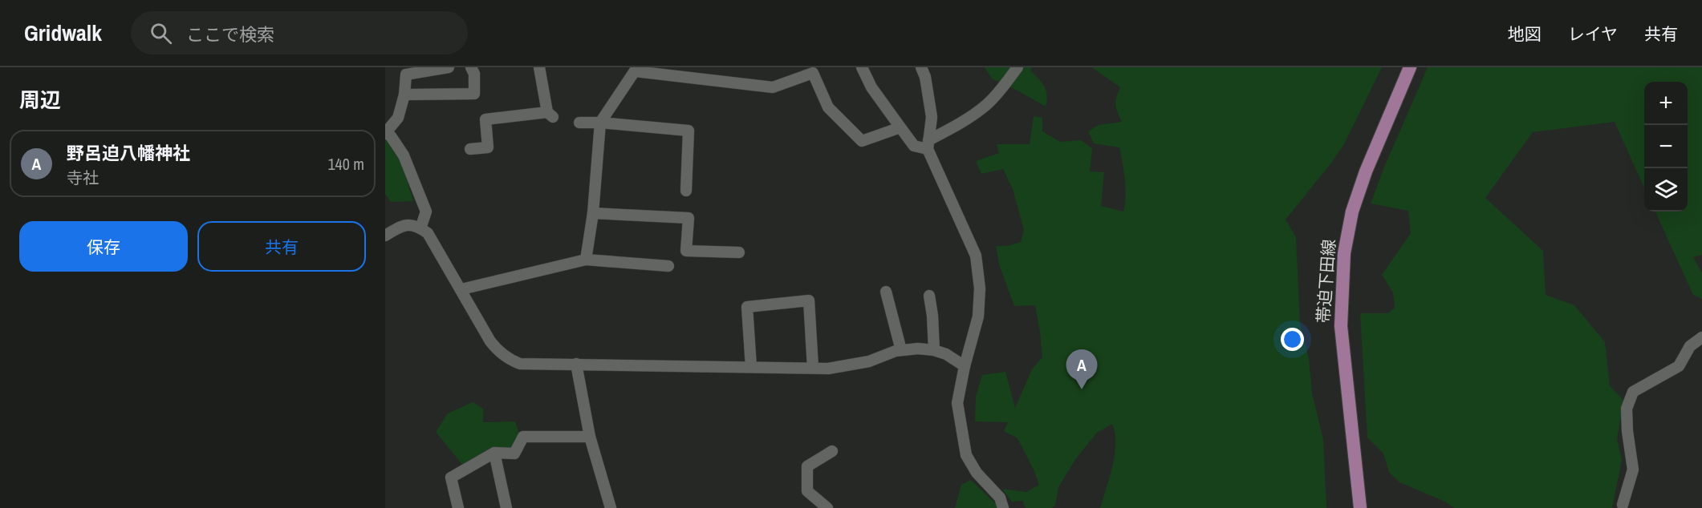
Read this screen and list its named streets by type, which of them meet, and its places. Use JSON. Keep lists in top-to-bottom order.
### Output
{
  "streets": {
    "main road": ["帯迫下田線"]
  },
  "page": {
    "header": "Gridwalk",
    "search": "ここで検索",
    "nav": ["地図", "レイヤ", "共有"],
    "heading": "周辺",
    "map_buttons": ["+", "−"],
    "list": [
      {
        "mark": "A",
        "name": "野呂迫八幡神社",
        "note": "寺社",
        "value": "140 m"
      }
    ],
    "buttons": ["保存", "共有"],
    "pins": "A"
  }
}
